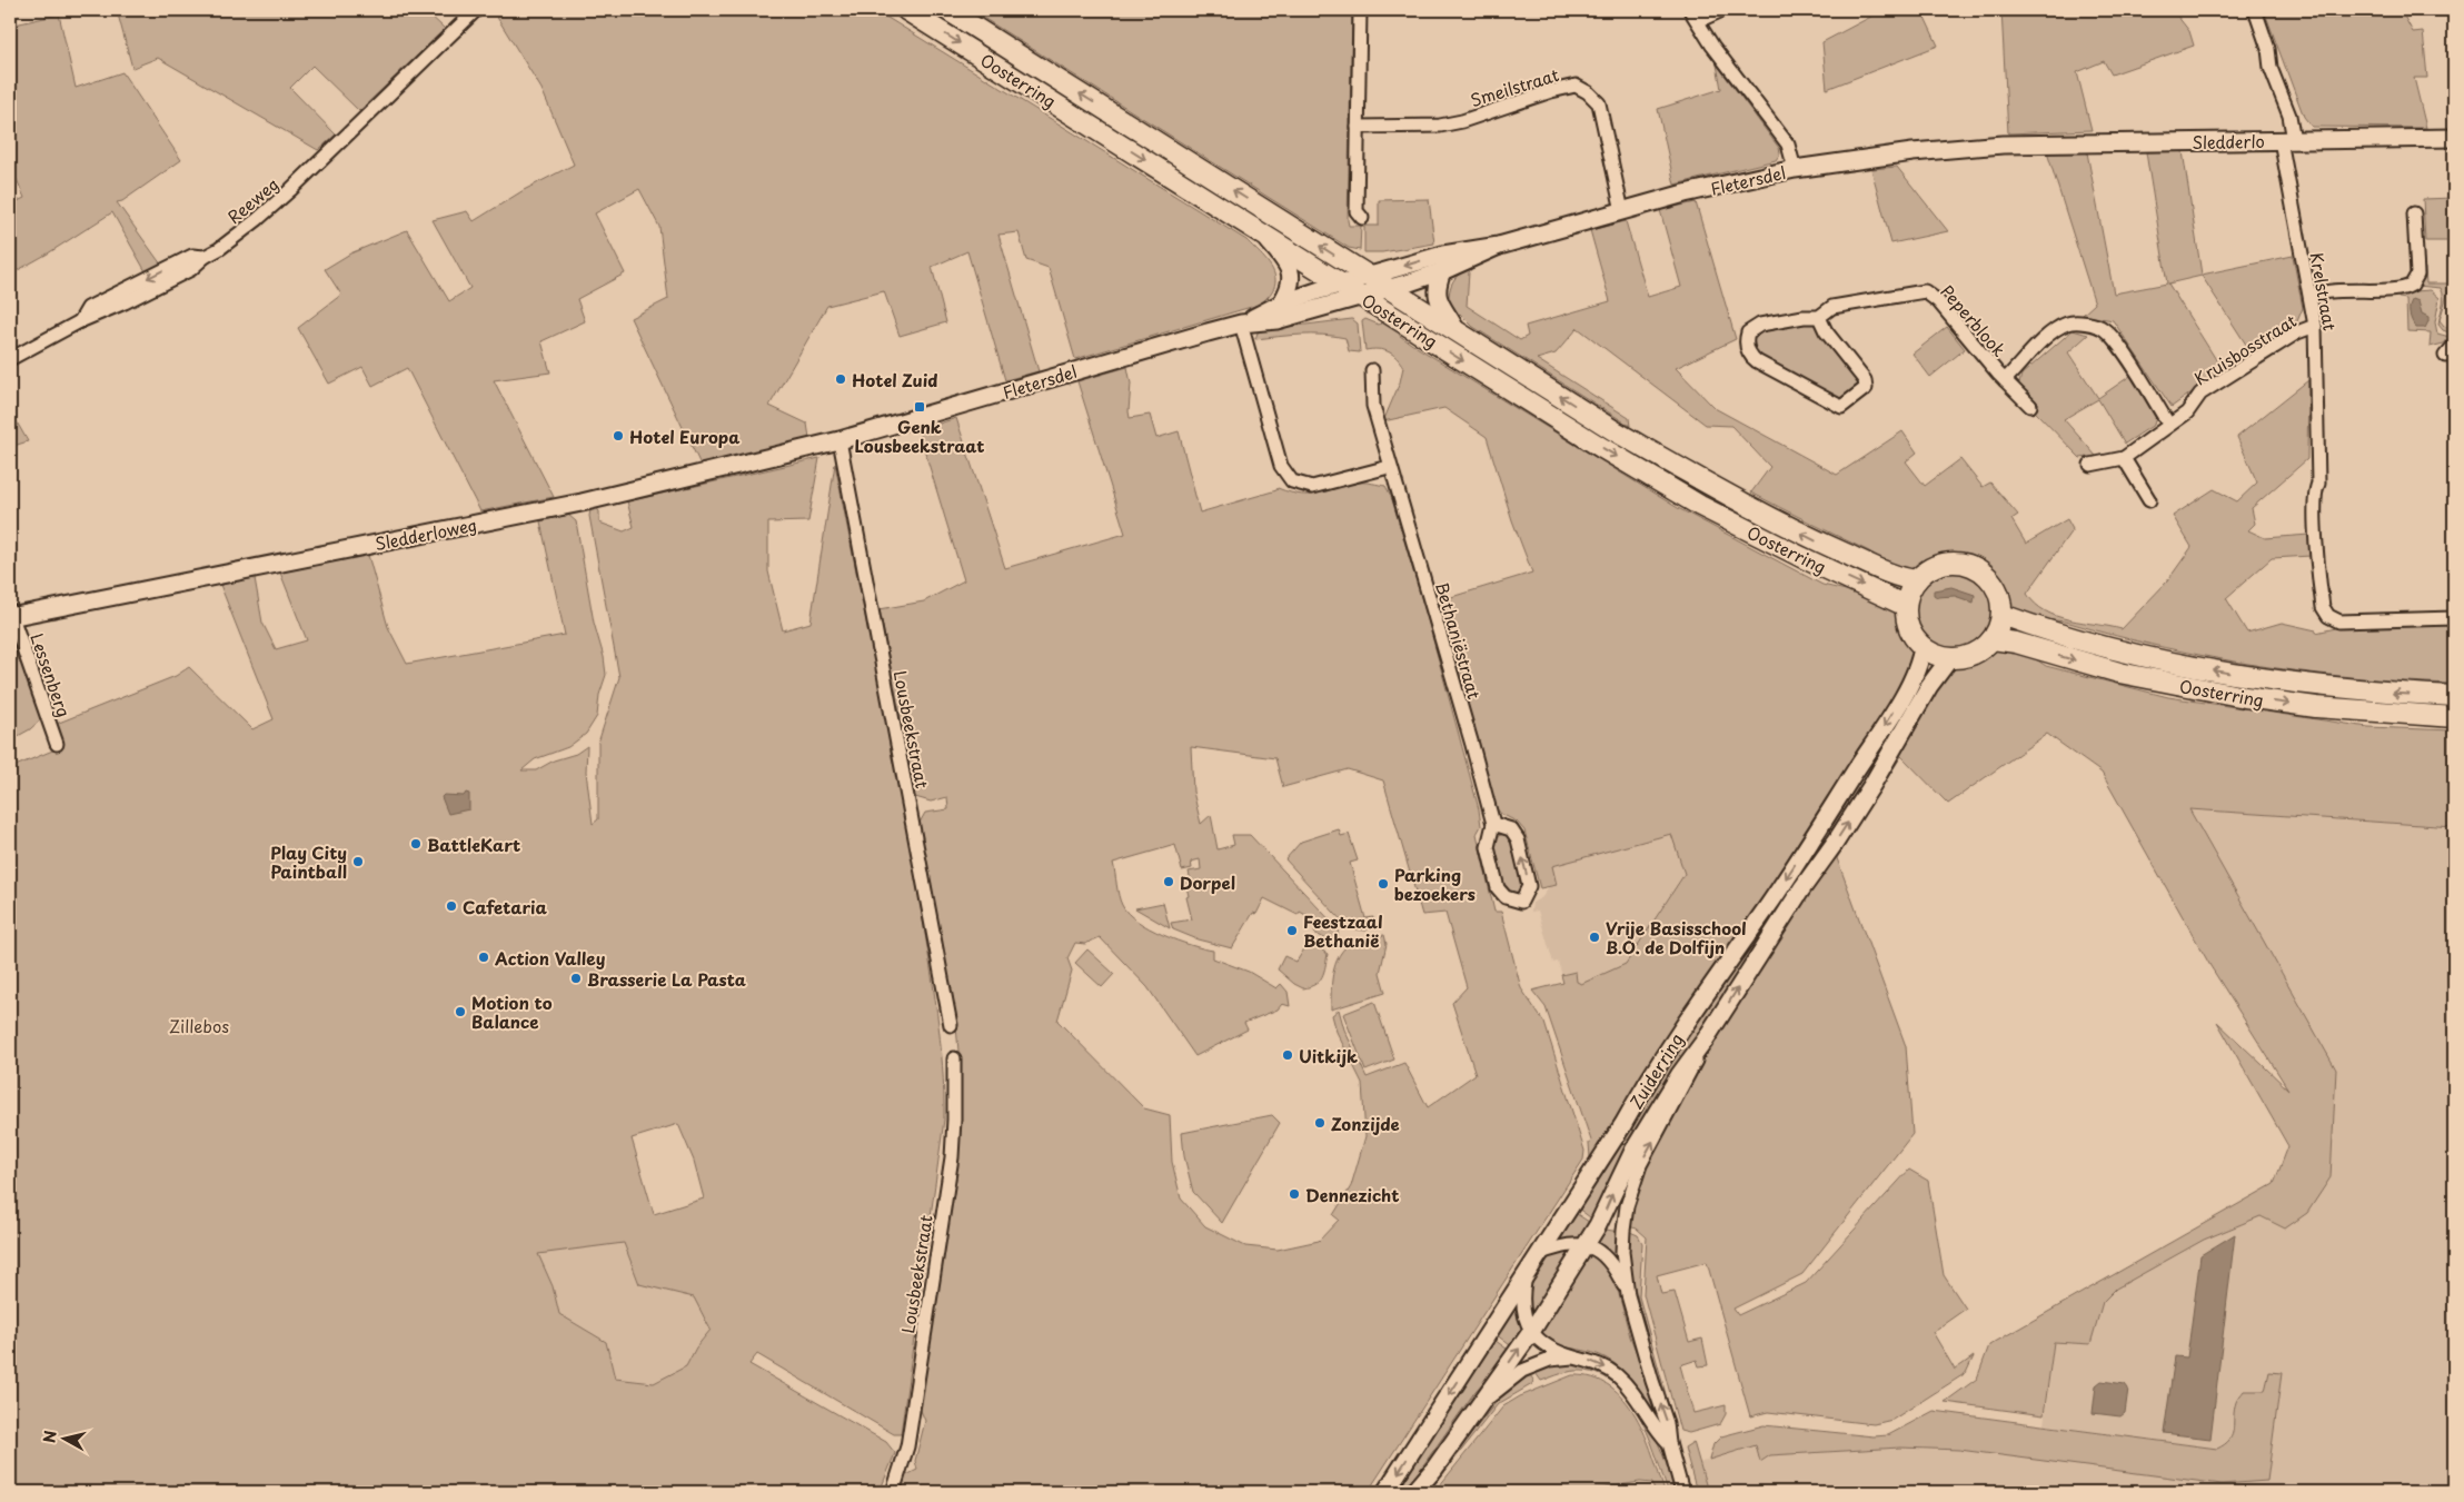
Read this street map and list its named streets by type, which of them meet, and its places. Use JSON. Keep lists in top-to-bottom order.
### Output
{
  "streets": {
    "main road": ["Oosterring"],
    "street": [
      "Smeilstraat",
      "Sledderlo",
      "Fletersdel",
      "Reeweg",
      "Krelstraat",
      "Peperblook",
      "Kruisbosstraat",
      "Sledderloweg",
      "Bethaniëstraat",
      "Lessenberg",
      "Lousbeekstraat",
      "Zuiderring"
    ]
  },
  "crossings": [
    ["Oosterring", "Fletersdel"],
    ["Oosterring", "Zuiderring"],
    ["Smeilstraat", "Fletersdel"],
    ["Sledderlo", "Fletersdel"],
    ["Sledderlo", "Krelstraat"],
    ["Fletersdel", "Sledderloweg"],
    ["Fletersdel", "Lousbeekstraat"],
    ["Krelstraat", "Kruisbosstraat"],
    ["Sledderloweg", "Lessenberg"],
    ["Sledderloweg", "Lousbeekstraat"]
  ],
  "parks": ["Zillebos"],
  "places": {
    "other": [
      "Hotel Zuid",
      "Hotel Europa",
      "BattleKart",
      "Play City Paintball",
      "Dorpel",
      "Parking bezoekers",
      "Cafetaria",
      "Feestzaal Bethanië",
      "Vrije Basisschool B.O. de Dolfijn",
      "Action Valley",
      "Brasserie La Pasta",
      "Motion to Balance",
      "Uitkijk",
      "Zonzijde",
      "Dennezicht"
    ],
    "transit": ["Genk Lousbeekstraat"]
  },
  "north": "left"
}
